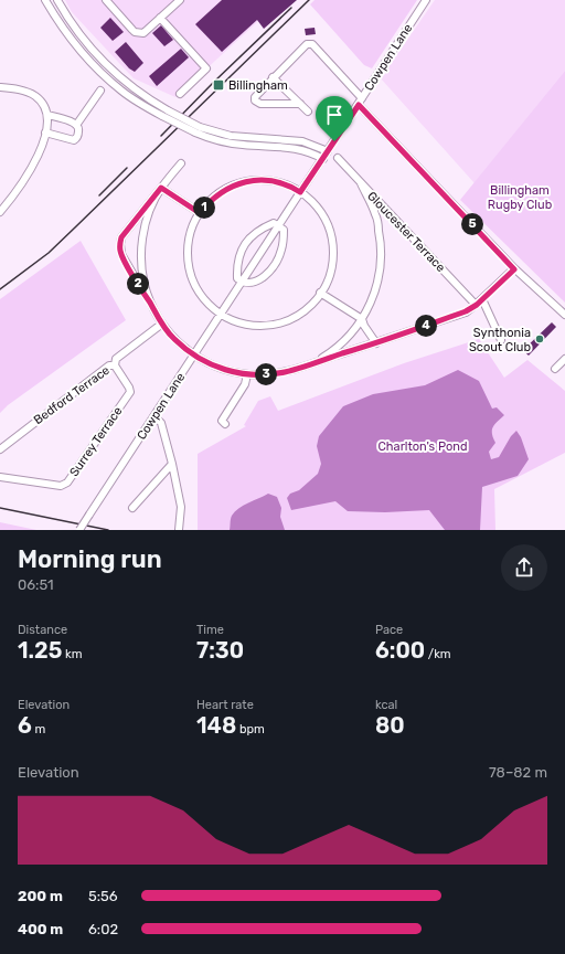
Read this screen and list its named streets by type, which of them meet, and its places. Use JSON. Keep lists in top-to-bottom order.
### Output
{
  "streets": {
    "street": [
      "Cowpen Lane",
      "Gloucester Terrace",
      "Bedford Terrace",
      "Surrey Terrace"
    ]
  },
  "crossings": [
    ["Bedford Terrace", "Surrey Terrace"]
  ],
  "parks": ["Billingham Rugby Club", "Charlton's Pond"],
  "places": {
    "transit": ["Billingham"],
    "other": ["Synthonia Scout Club"]
  },
  "page": {
    "pins": [
      "1",
      "5",
      "2",
      "4",
      "3"
    ],
    "heading": ["Morning run", "06:51"],
    "stats": [
      ["Distance", "1.25 km"],
      ["Time", "7:30"],
      ["Pace", "6:00 /km"],
      ["Elevation", "6 m"],
      ["Heart rate", "148 bpm"],
      ["kcal", "80"]
    ],
    "chart": ["Elevation", "78–82 m"],
    "list": [
      {
        "name": "200 m",
        "note": "5:56"
      },
      {
        "name": "400 m",
        "note": "6:02"
      }
    ]
  }
}
